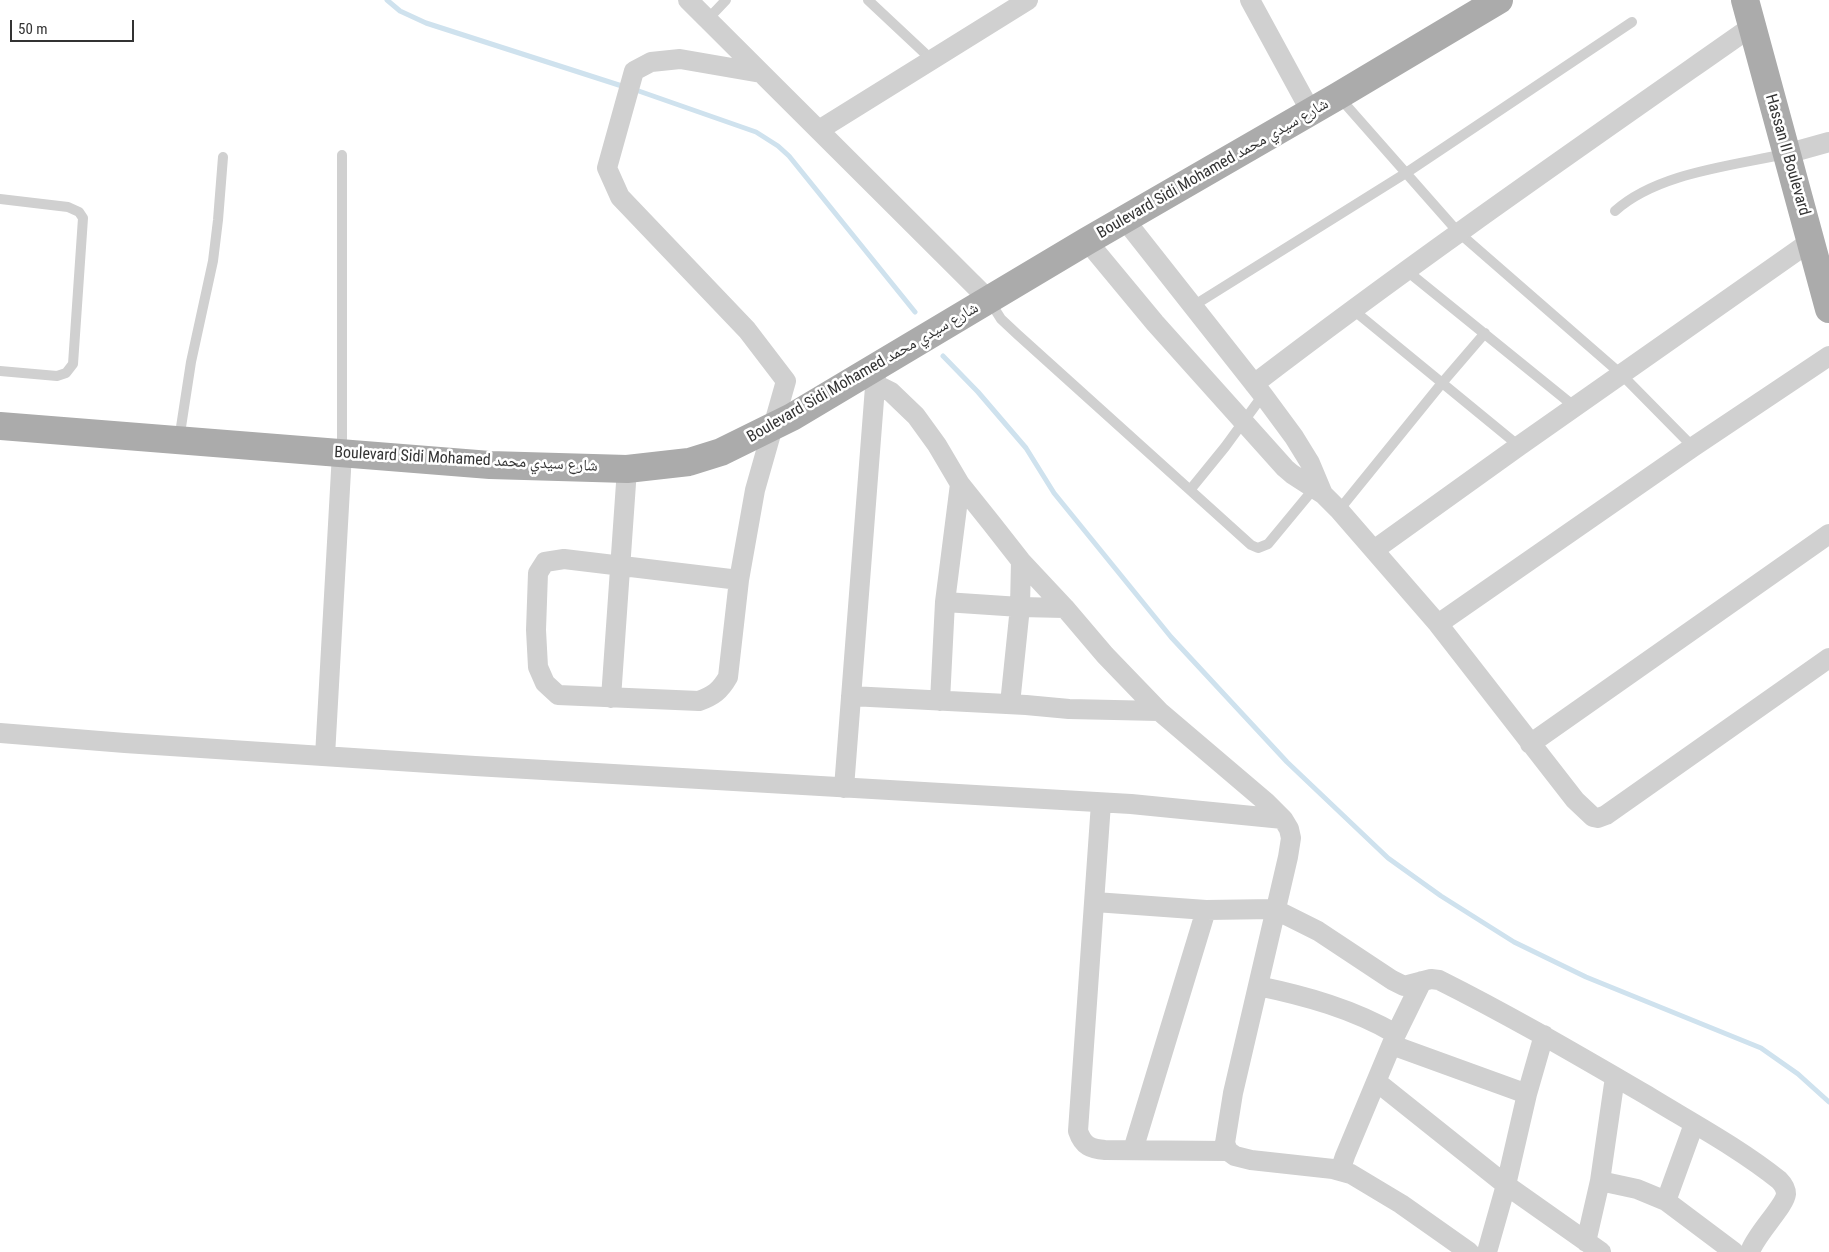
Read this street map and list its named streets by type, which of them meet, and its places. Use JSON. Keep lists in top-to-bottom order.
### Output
{
  "streets": {
    "main road": ["Hassan II Boulevard", "Boulevard Sidi Mohamed شارع سيدي محمد"]
  },
  "scale_bar": "50 m"
}
